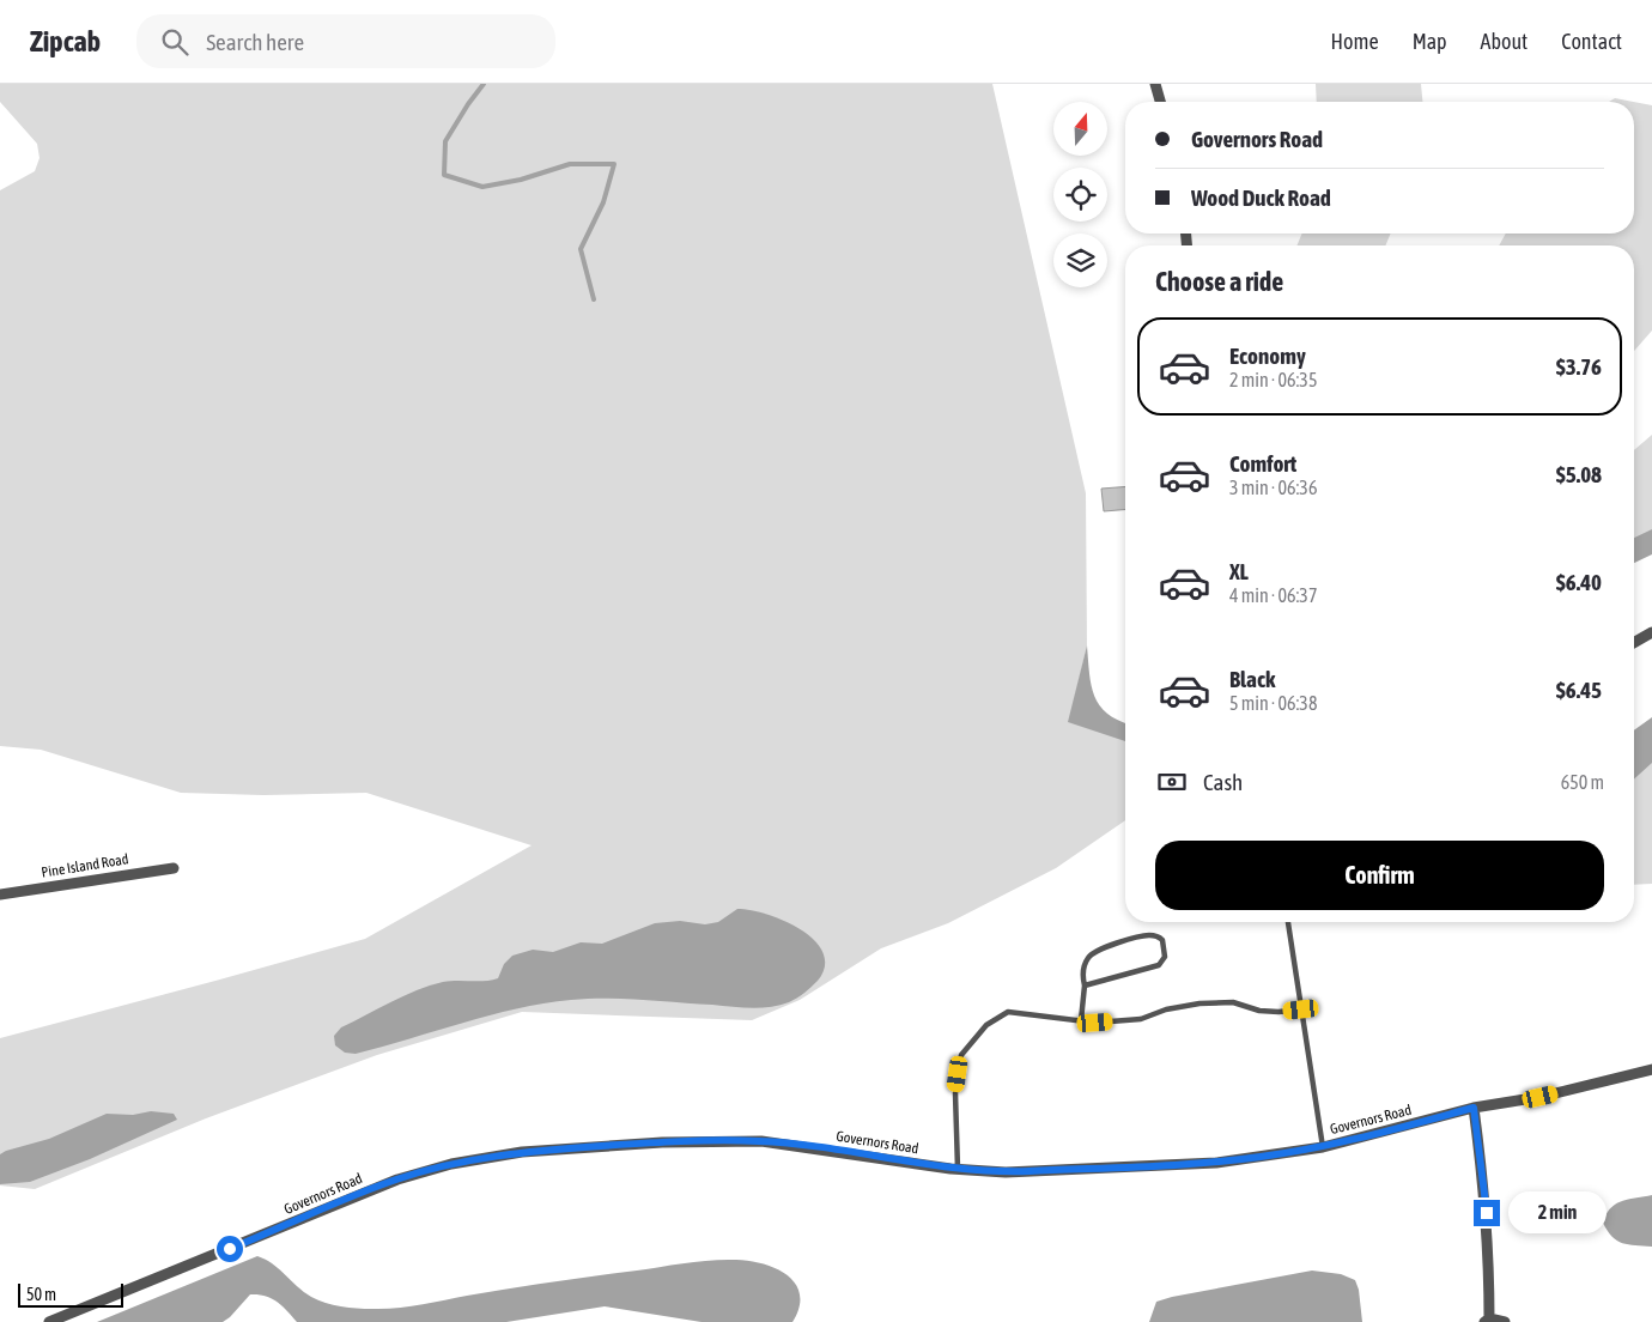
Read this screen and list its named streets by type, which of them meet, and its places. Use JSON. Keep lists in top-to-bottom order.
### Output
{
  "streets": {
    "street": ["Pine Island Road", "Governors Road"]
  },
  "scale_bar": "50 m",
  "north": "top",
  "page": {
    "header": "Zipcab",
    "search": "Search here",
    "nav": [
      "Home",
      "Map",
      "About",
      "Contact"
    ],
    "banner": ["Governors Road", "Wood Duck Road"],
    "heading": "Choose a ride",
    "list": [
      {
        "name": "Economy",
        "note": "2 min · 06:35",
        "value": "$3.76"
      },
      {
        "name": "Comfort",
        "note": "3 min · 06:36",
        "value": "$5.08"
      },
      {
        "name": "XL",
        "note": "4 min · 06:37",
        "value": "$6.40"
      },
      {
        "name": "Black",
        "note": "5 min · 06:38",
        "value": "$6.45"
      }
    ],
    "pay": ["Cash", "650 m"],
    "buttons": "Confirm",
    "bubble": "2 min",
    "scale": "50 m"
  }
}
